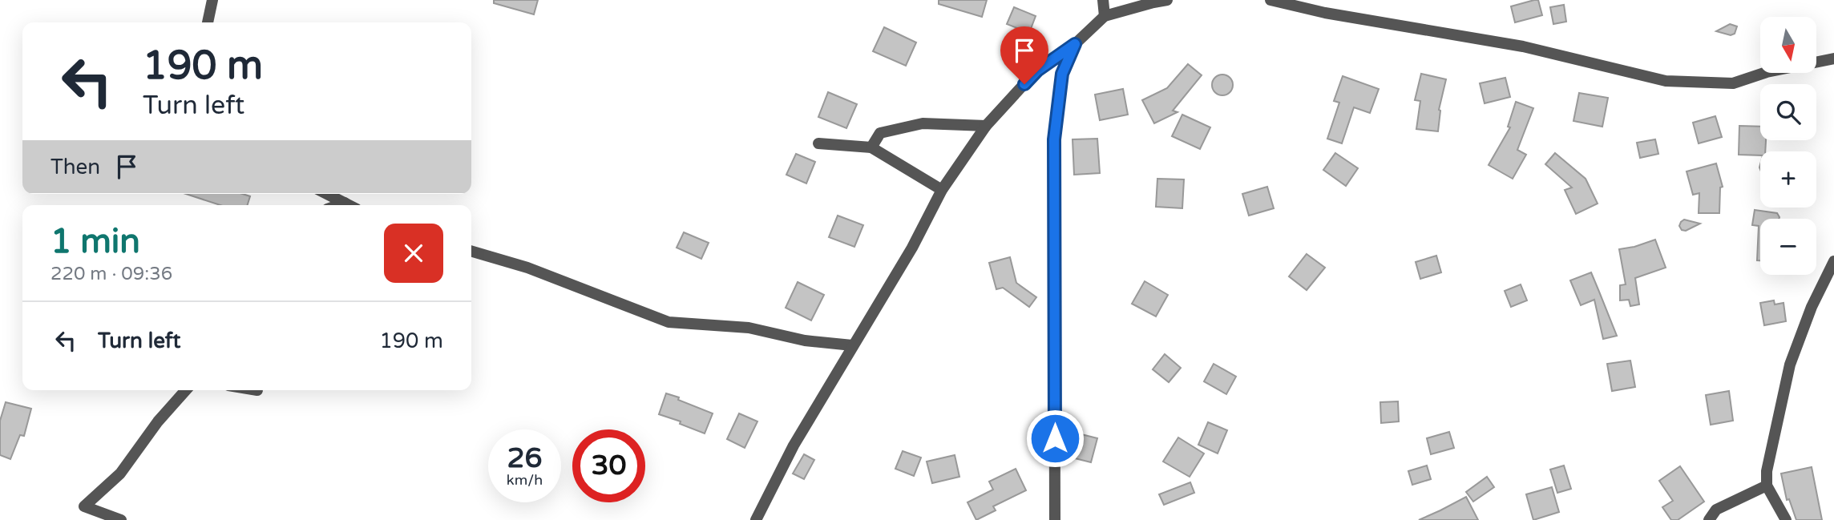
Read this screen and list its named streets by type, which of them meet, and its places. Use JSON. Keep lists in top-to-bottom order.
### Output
{
  "north": "bottom",
  "page": {
    "map_buttons": ["+", "−"],
    "turn": ["190 m", "Turn left"],
    "then": "Then",
    "heading": ["1 min", "220 m · 09:36"],
    "list": [
      {
        "name": "Turn left",
        "value": "190 m"
      }
    ],
    "speed": "26 km/h",
    "limit": "30"
  }
}
